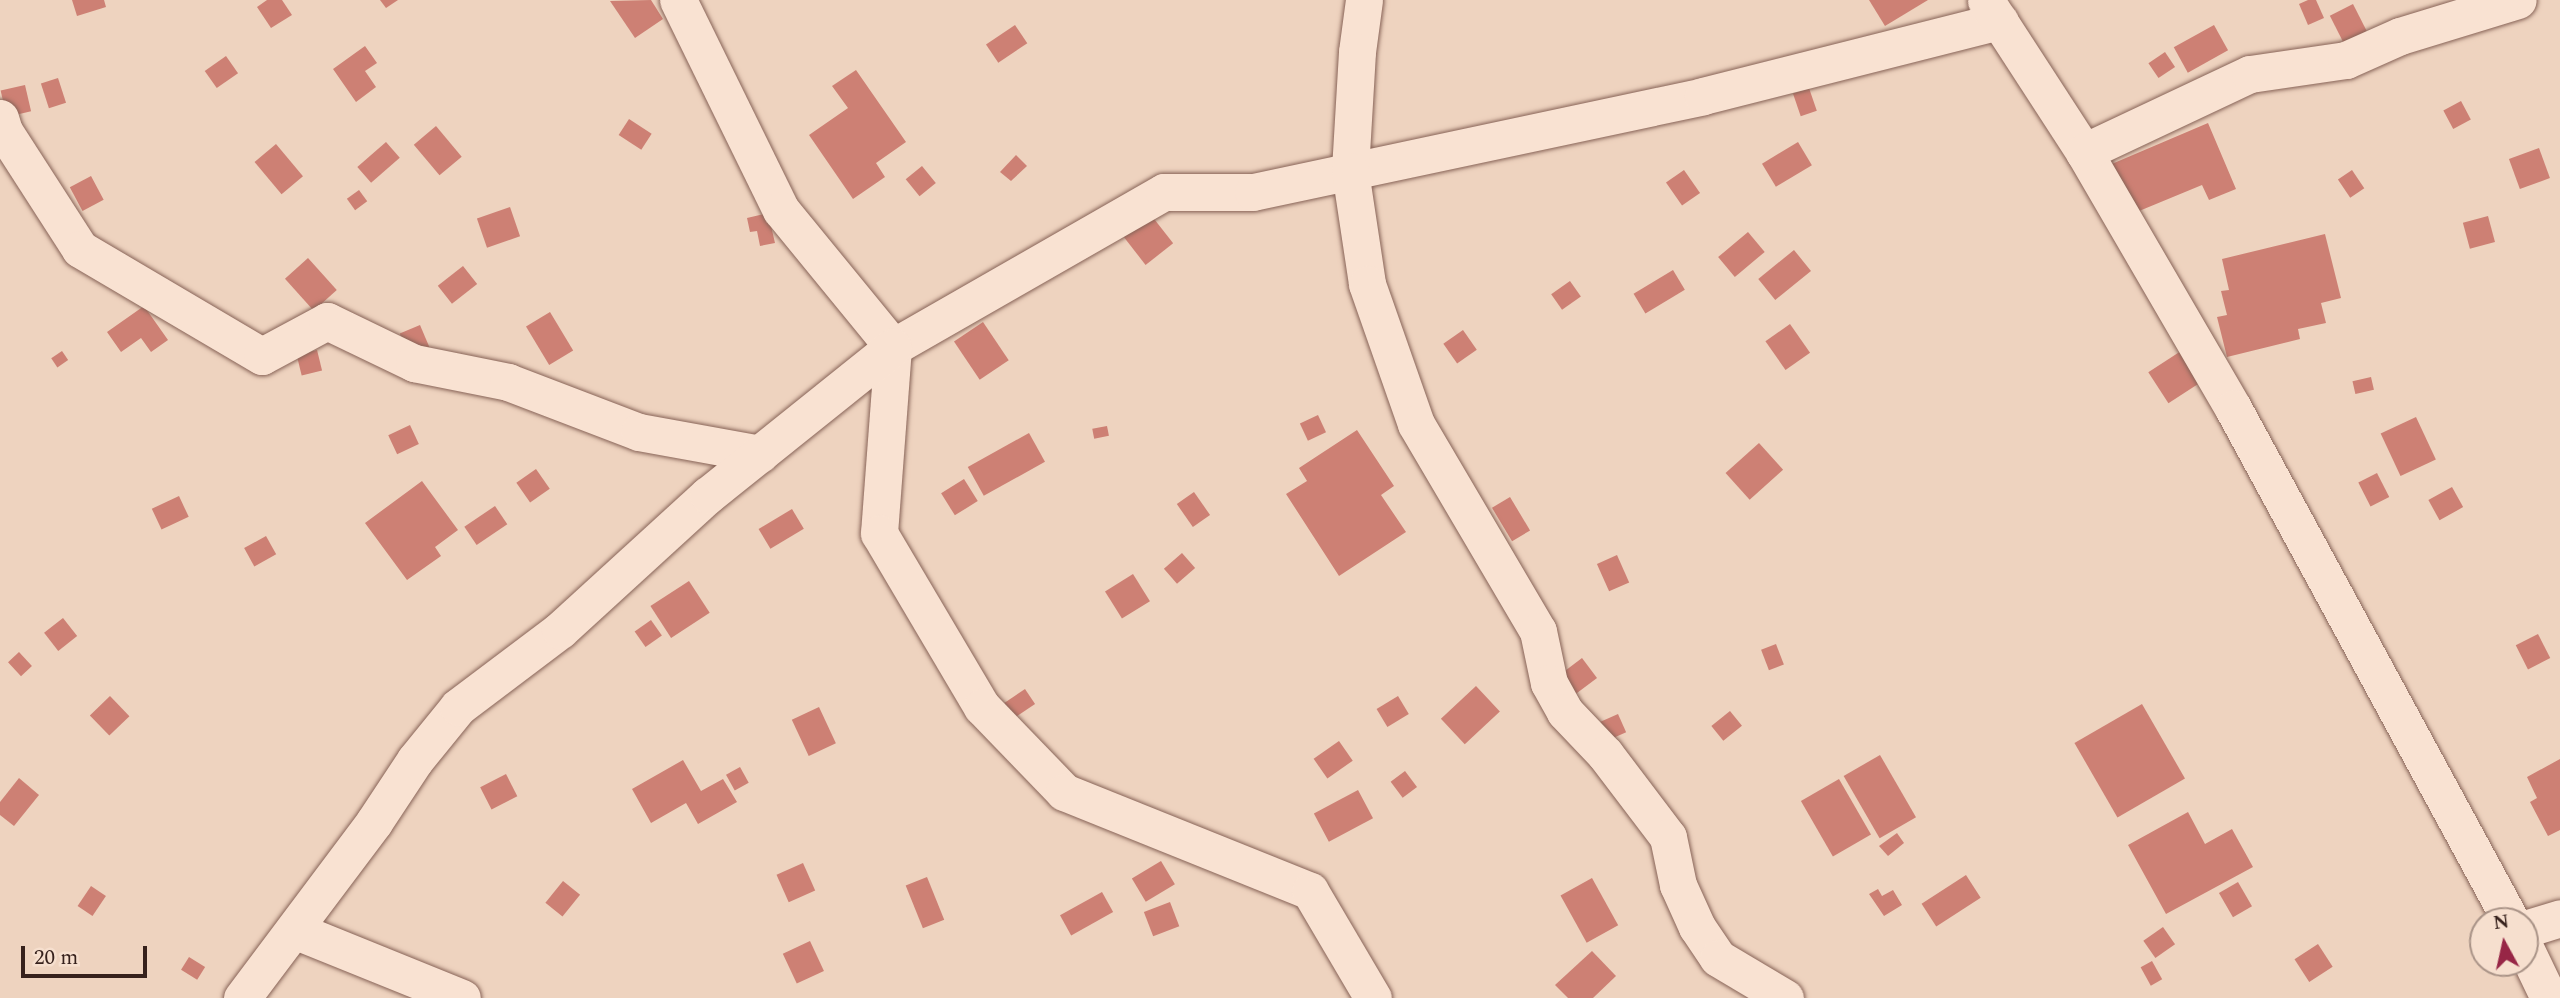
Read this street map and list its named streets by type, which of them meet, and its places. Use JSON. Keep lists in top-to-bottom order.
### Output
{
  "scale_bar": "20 m",
  "north": "top"
}
